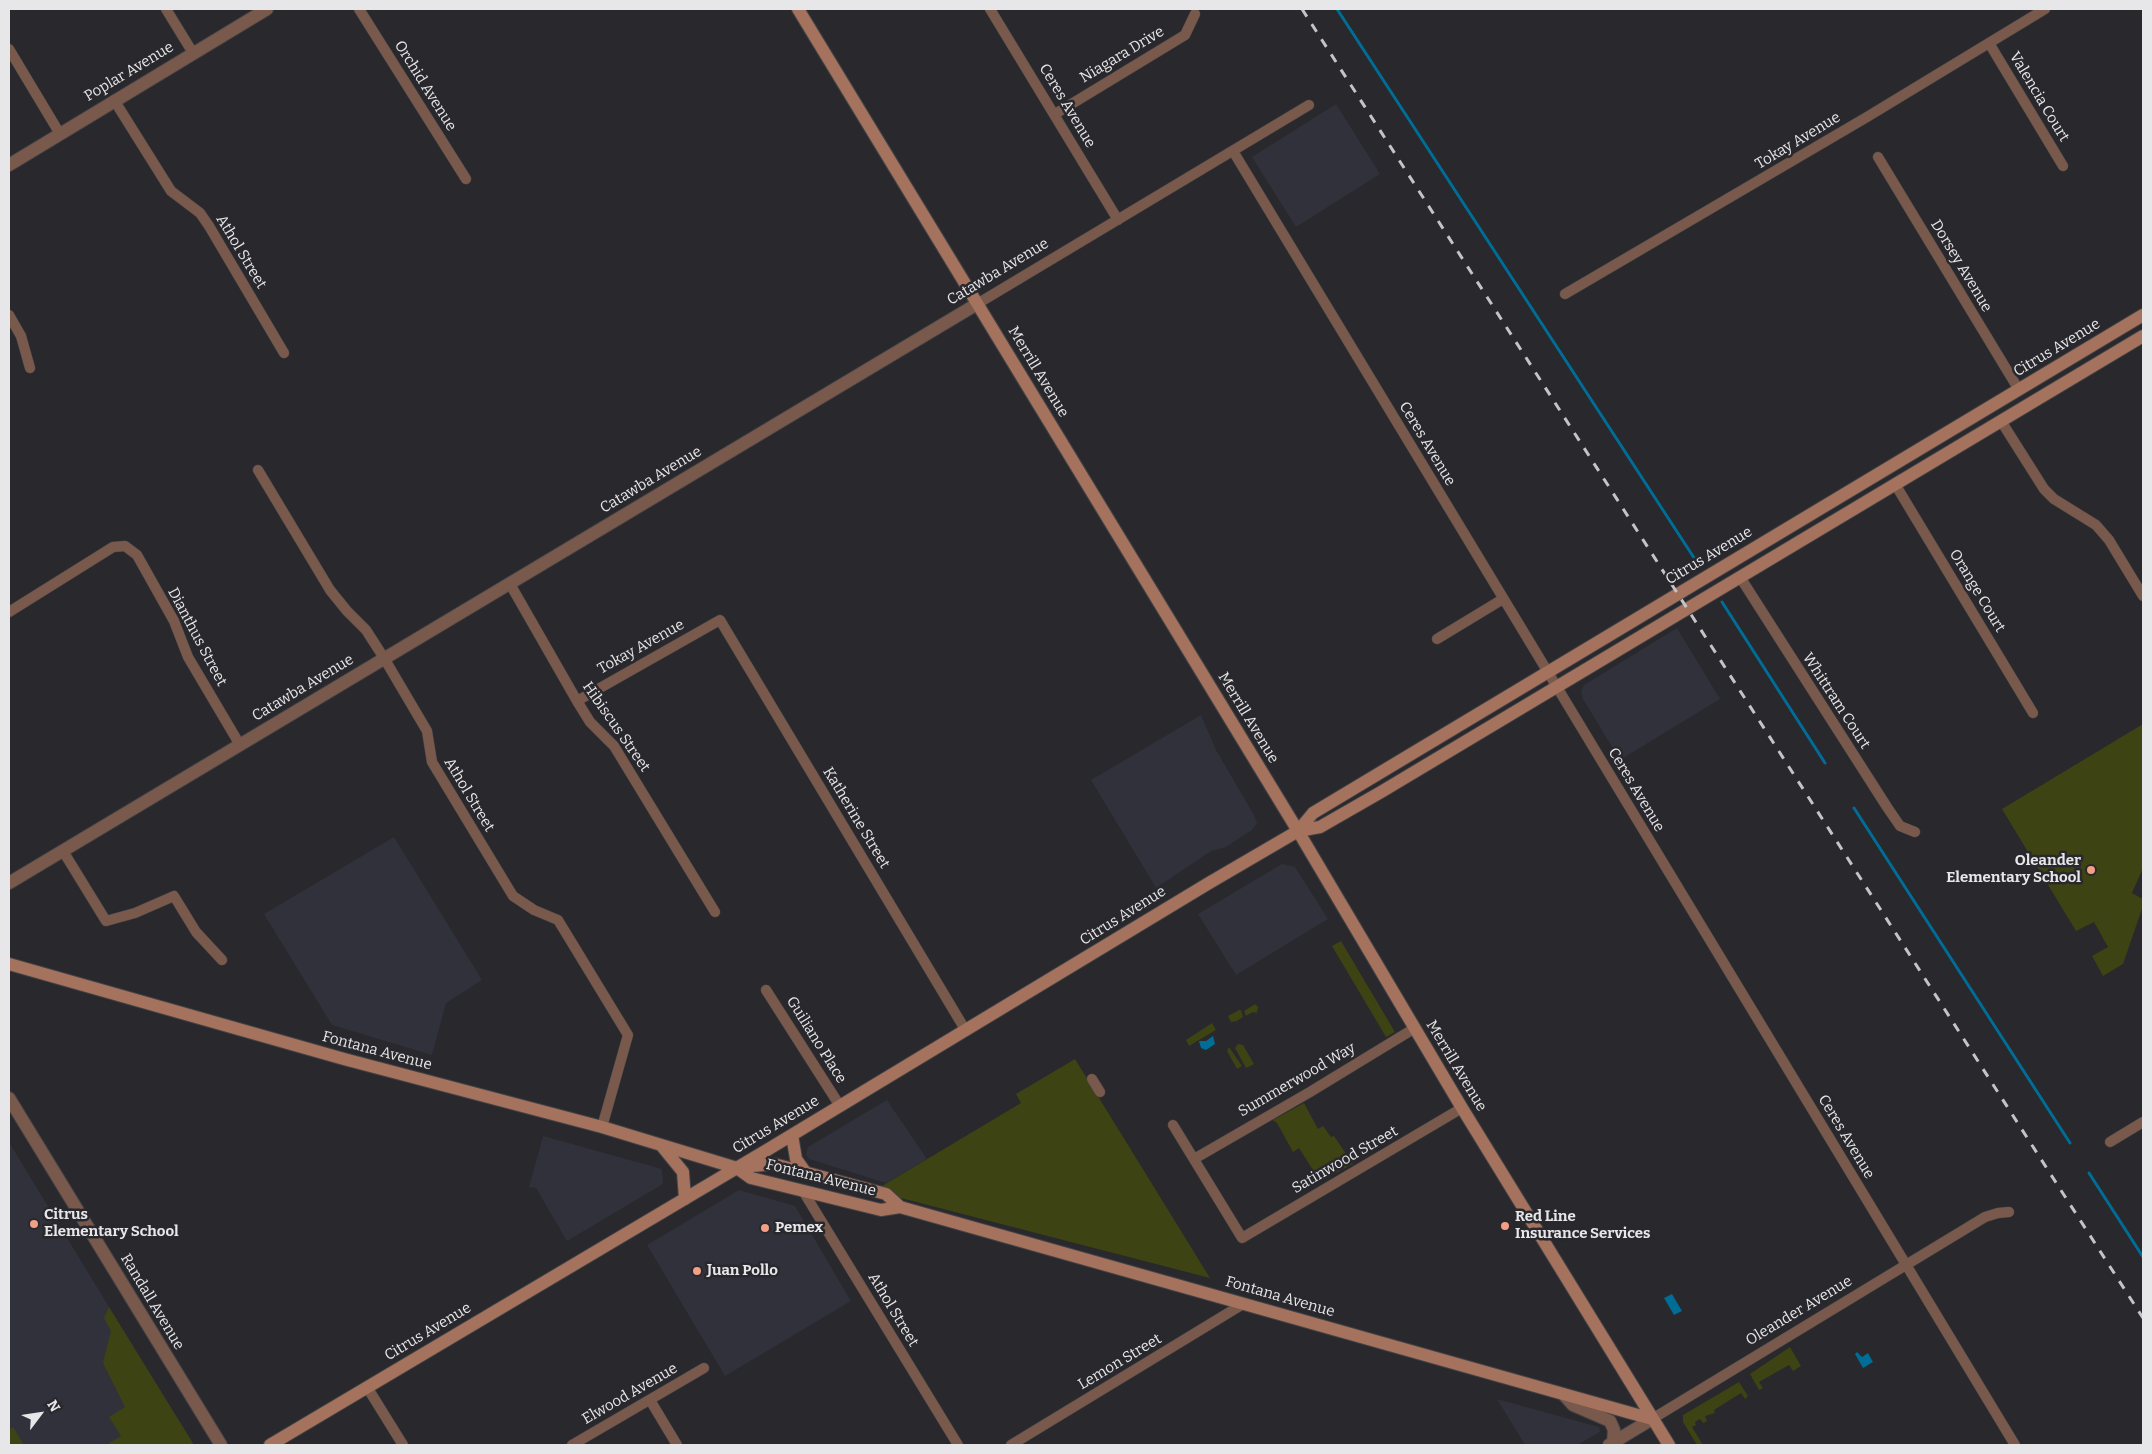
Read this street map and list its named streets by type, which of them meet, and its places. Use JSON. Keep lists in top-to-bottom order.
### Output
{
  "streets": {
    "main road": ["Citrus Avenue", "Merrill Avenue", "Fontana Avenue"],
    "street": [
      "Niagara Drive",
      "Poplar Avenue",
      "Orchid Avenue",
      "Valencia Court",
      "Ceres Avenue",
      "Tokay Avenue",
      "Athol Street",
      "Dorsey Avenue",
      "Catawba Avenue",
      "Orange Court",
      "Dianthus Street",
      "Whittram Court",
      "Hibiscus Street",
      "Katherine Street",
      "Guiliano Place",
      "Summerwood Way",
      "Satinwood Street",
      "Randall Avenue",
      "Oleander Avenue",
      "Lemon Street",
      "Elwood Avenue"
    ]
  },
  "crossings": [
    ["Niagara Drive", "Ceres Avenue"],
    ["Poplar Avenue", "Athol Street"],
    ["Valencia Court", "Tokay Avenue"],
    ["Ceres Avenue", "Catawba Avenue"],
    ["Ceres Avenue", "Citrus Avenue"],
    ["Ceres Avenue", "Oleander Avenue"],
    ["Tokay Avenue", "Hibiscus Street"],
    ["Tokay Avenue", "Katherine Street"],
    ["Athol Street", "Catawba Avenue"],
    ["Athol Street", "Fontana Avenue"],
    ["Dorsey Avenue", "Citrus Avenue"],
    ["Catawba Avenue", "Merrill Avenue"],
    ["Catawba Avenue", "Dianthus Street"],
    ["Catawba Avenue", "Hibiscus Street"],
    ["Citrus Avenue", "Merrill Avenue"],
    ["Citrus Avenue", "Orange Court"],
    ["Citrus Avenue", "Whittram Court"],
    ["Citrus Avenue", "Katherine Street"],
    ["Citrus Avenue", "Guiliano Place"],
    ["Citrus Avenue", "Fontana Avenue"],
    ["Merrill Avenue", "Fontana Avenue"],
    ["Merrill Avenue", "Summerwood Way"],
    ["Merrill Avenue", "Satinwood Street"],
    ["Merrill Avenue", "Oleander Avenue"],
    ["Fontana Avenue", "Oleander Avenue"],
    ["Fontana Avenue", "Lemon Street"],
    ["Summerwood Way", "Satinwood Street"]
  ],
  "places": [
    "Oleander Elementary School",
    "Citrus Elementary School",
    "Red Line Insurance Services",
    "Pemex",
    "Juan Pollo"
  ],
  "north": "top right"
}
